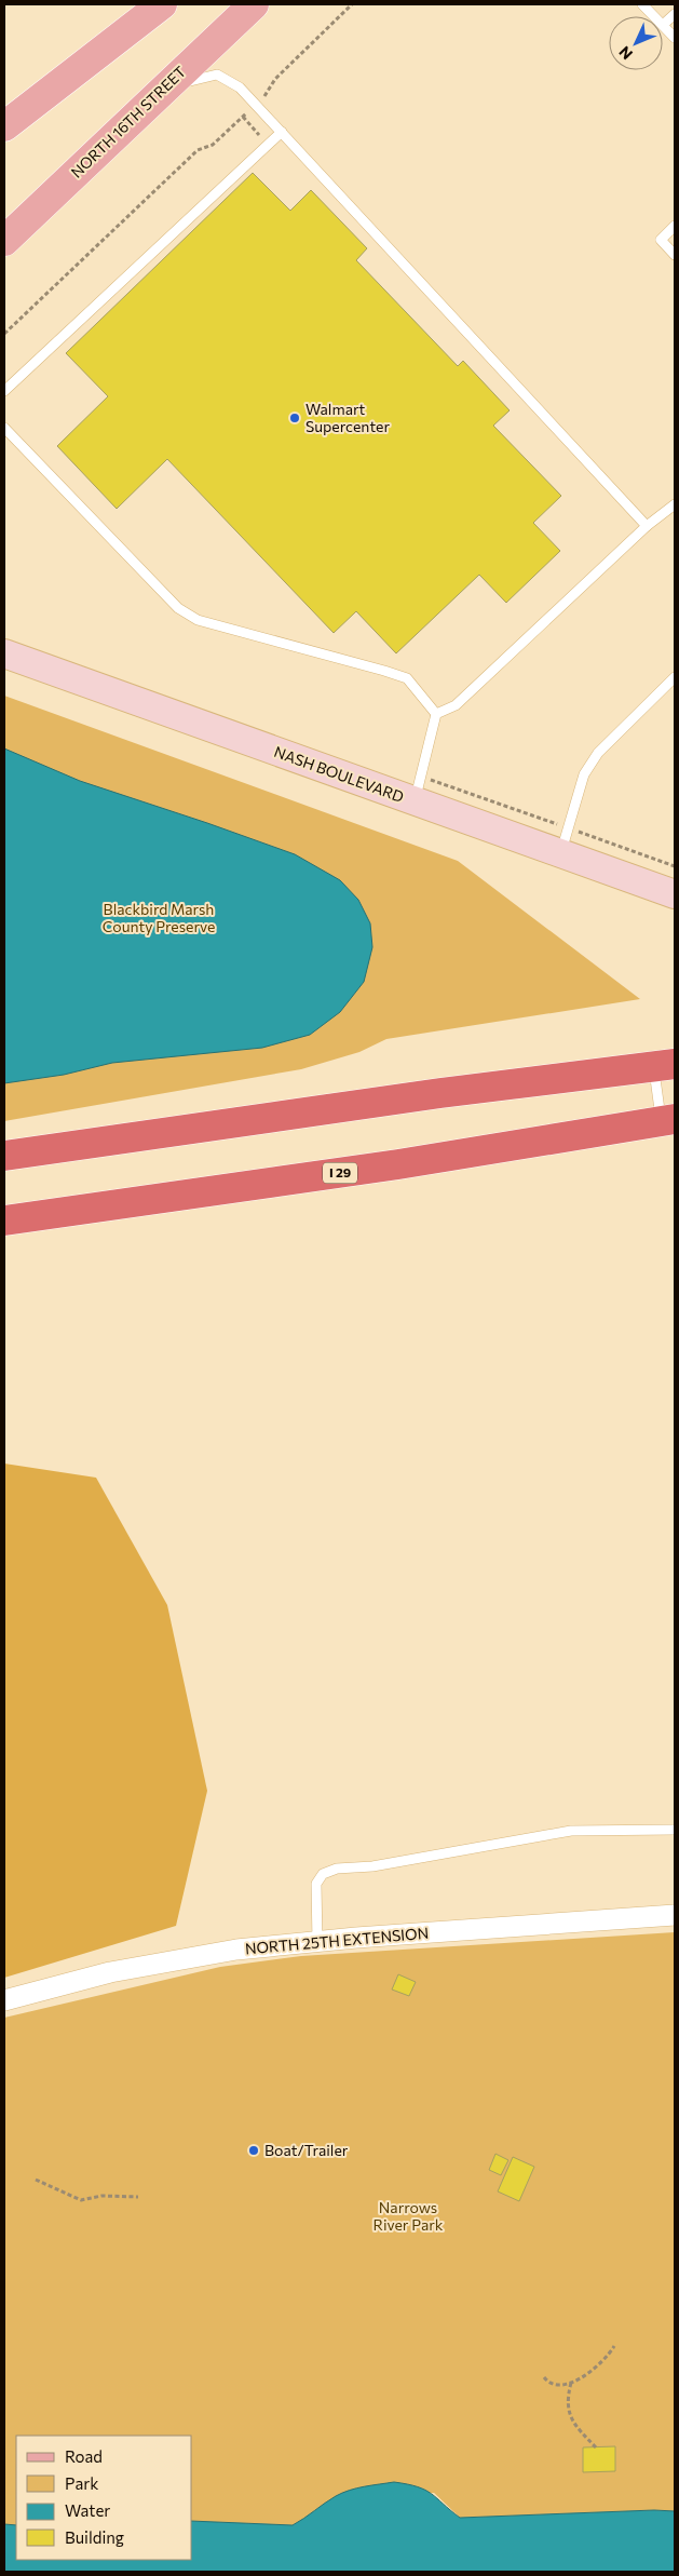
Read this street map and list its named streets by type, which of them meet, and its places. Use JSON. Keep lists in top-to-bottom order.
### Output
{
  "streets": {
    "highway": ["I 29"],
    "main road": ["NORTH 16TH STREET"],
    "street": ["NASH BOULEVARD", "NORTH 25TH EXTENSION"]
  },
  "parks": ["Blackbird Marsh County Preserve", "Narrows River Park"],
  "places": ["Walmart Supercenter", "Boat/Trailer"],
  "legend": [
    "Road",
    "Park",
    "Water",
    "Building"
  ],
  "north": "bottom left"
}
